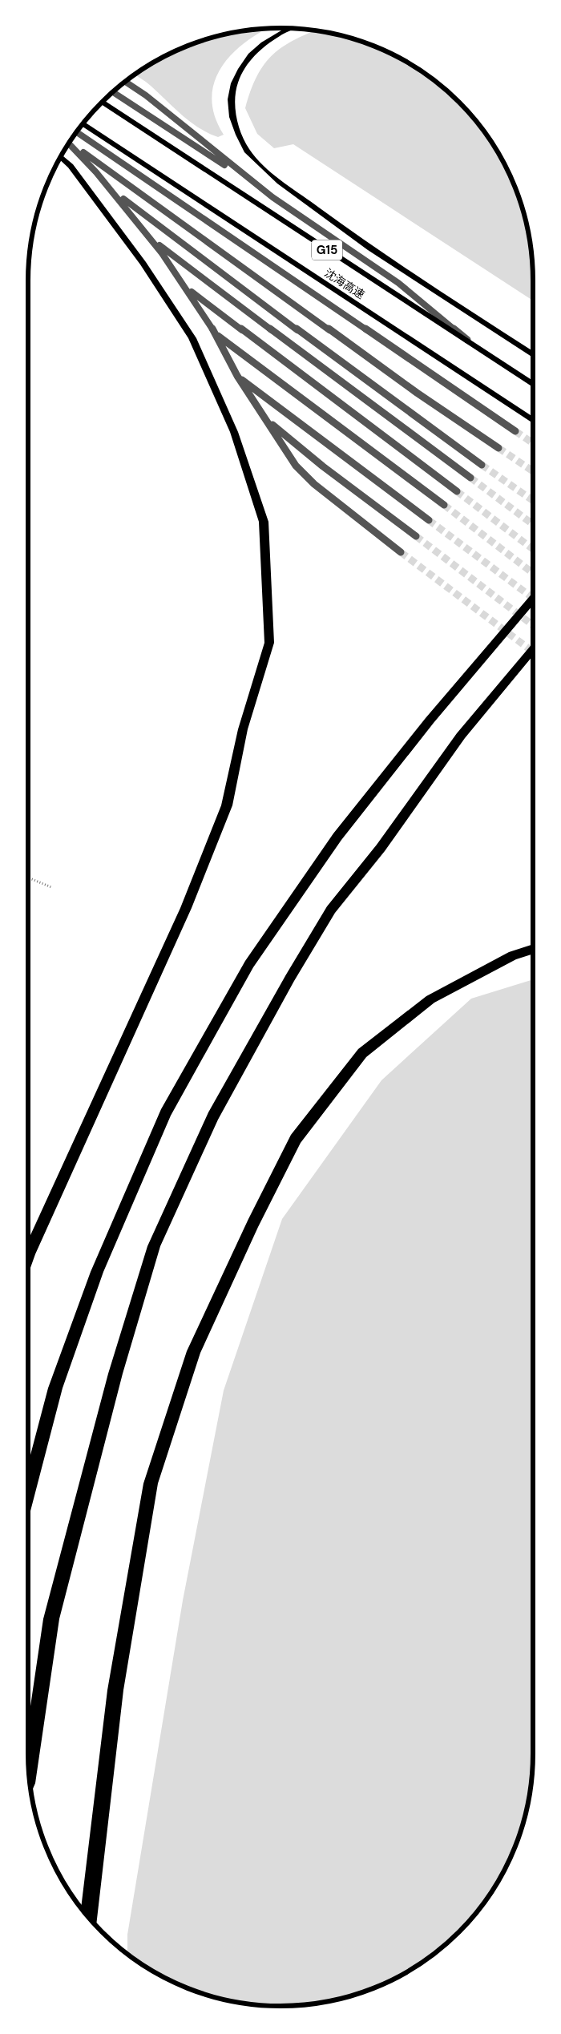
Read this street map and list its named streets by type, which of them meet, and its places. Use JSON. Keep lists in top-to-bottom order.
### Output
{
  "streets": {
    "highway": ["G15", "沈海高速"]
  }
}
